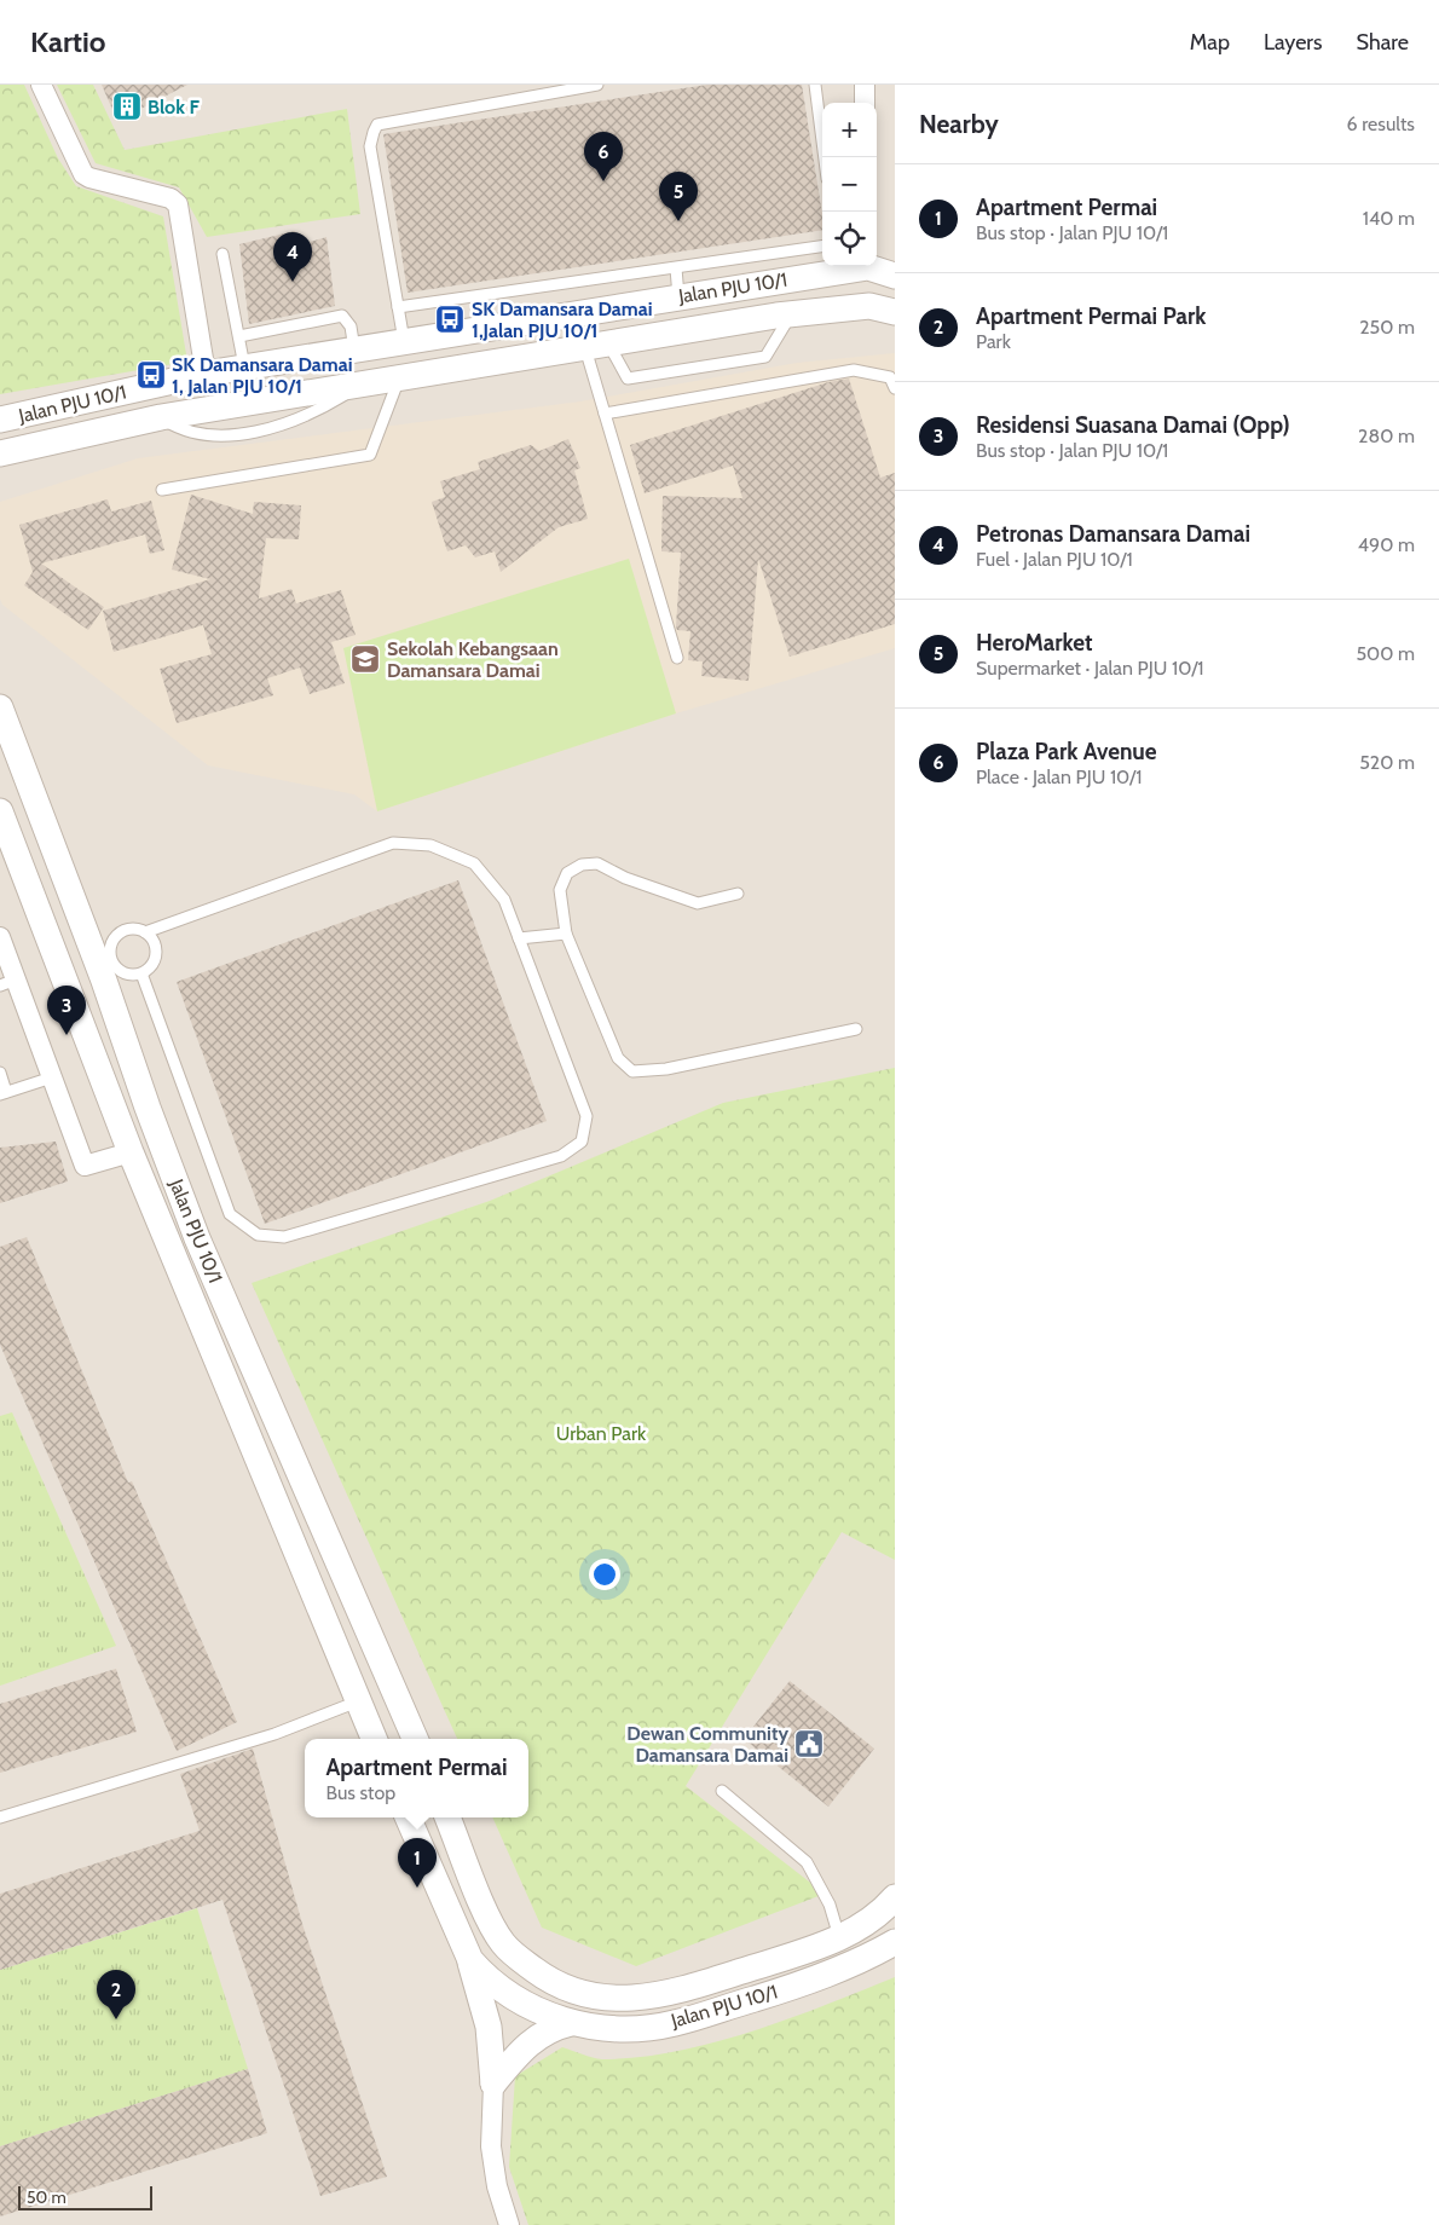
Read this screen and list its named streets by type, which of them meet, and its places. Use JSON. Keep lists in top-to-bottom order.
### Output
{
  "streets": {
    "street": ["Jalan PJU 10/1"]
  },
  "parks": ["Urban Park"],
  "places": {
    "building": ["Blok F"],
    "bus stop": ["SK Damansara Damai 1,Jalan PJU 10/1", "SK Damansara Damai 1, Jalan PJU 10/1"],
    "school or university": ["Sekolah Kebangsaan Damansara Damai"],
    "public building": ["Dewan Community Damansara Damai"]
  },
  "scale_bar": "50 m",
  "page": {
    "header": "Kartio",
    "nav": ["Map", "Layers", "Share"],
    "heading": ["Nearby", "6 results"],
    "map_buttons": ["+", "−"],
    "pins": [
      "6",
      "5",
      "4",
      "3",
      "1",
      "2"
    ],
    "list": [
      {
        "mark": "1",
        "name": "Apartment Permai",
        "note": "Bus stop · Jalan PJU 10/1",
        "value": "140 m"
      },
      {
        "mark": "2",
        "name": "Apartment Permai Park",
        "note": "Park",
        "value": "250 m"
      },
      {
        "mark": "3",
        "name": "Residensi Suasana Damai (Opp)",
        "note": "Bus stop · Jalan PJU 10/1",
        "value": "280 m"
      },
      {
        "mark": "4",
        "name": "Petronas Damansara Damai",
        "note": "Fuel · Jalan PJU 10/1",
        "value": "490 m"
      },
      {
        "mark": "5",
        "name": "HeroMarket",
        "note": "Supermarket · Jalan PJU 10/1",
        "value": "500 m"
      },
      {
        "mark": "6",
        "name": "Plaza Park Avenue",
        "note": "Place · Jalan PJU 10/1",
        "value": "520 m"
      }
    ],
    "popup": ["Apartment Permai", "Bus stop"],
    "scale": "50 m"
  }
}
